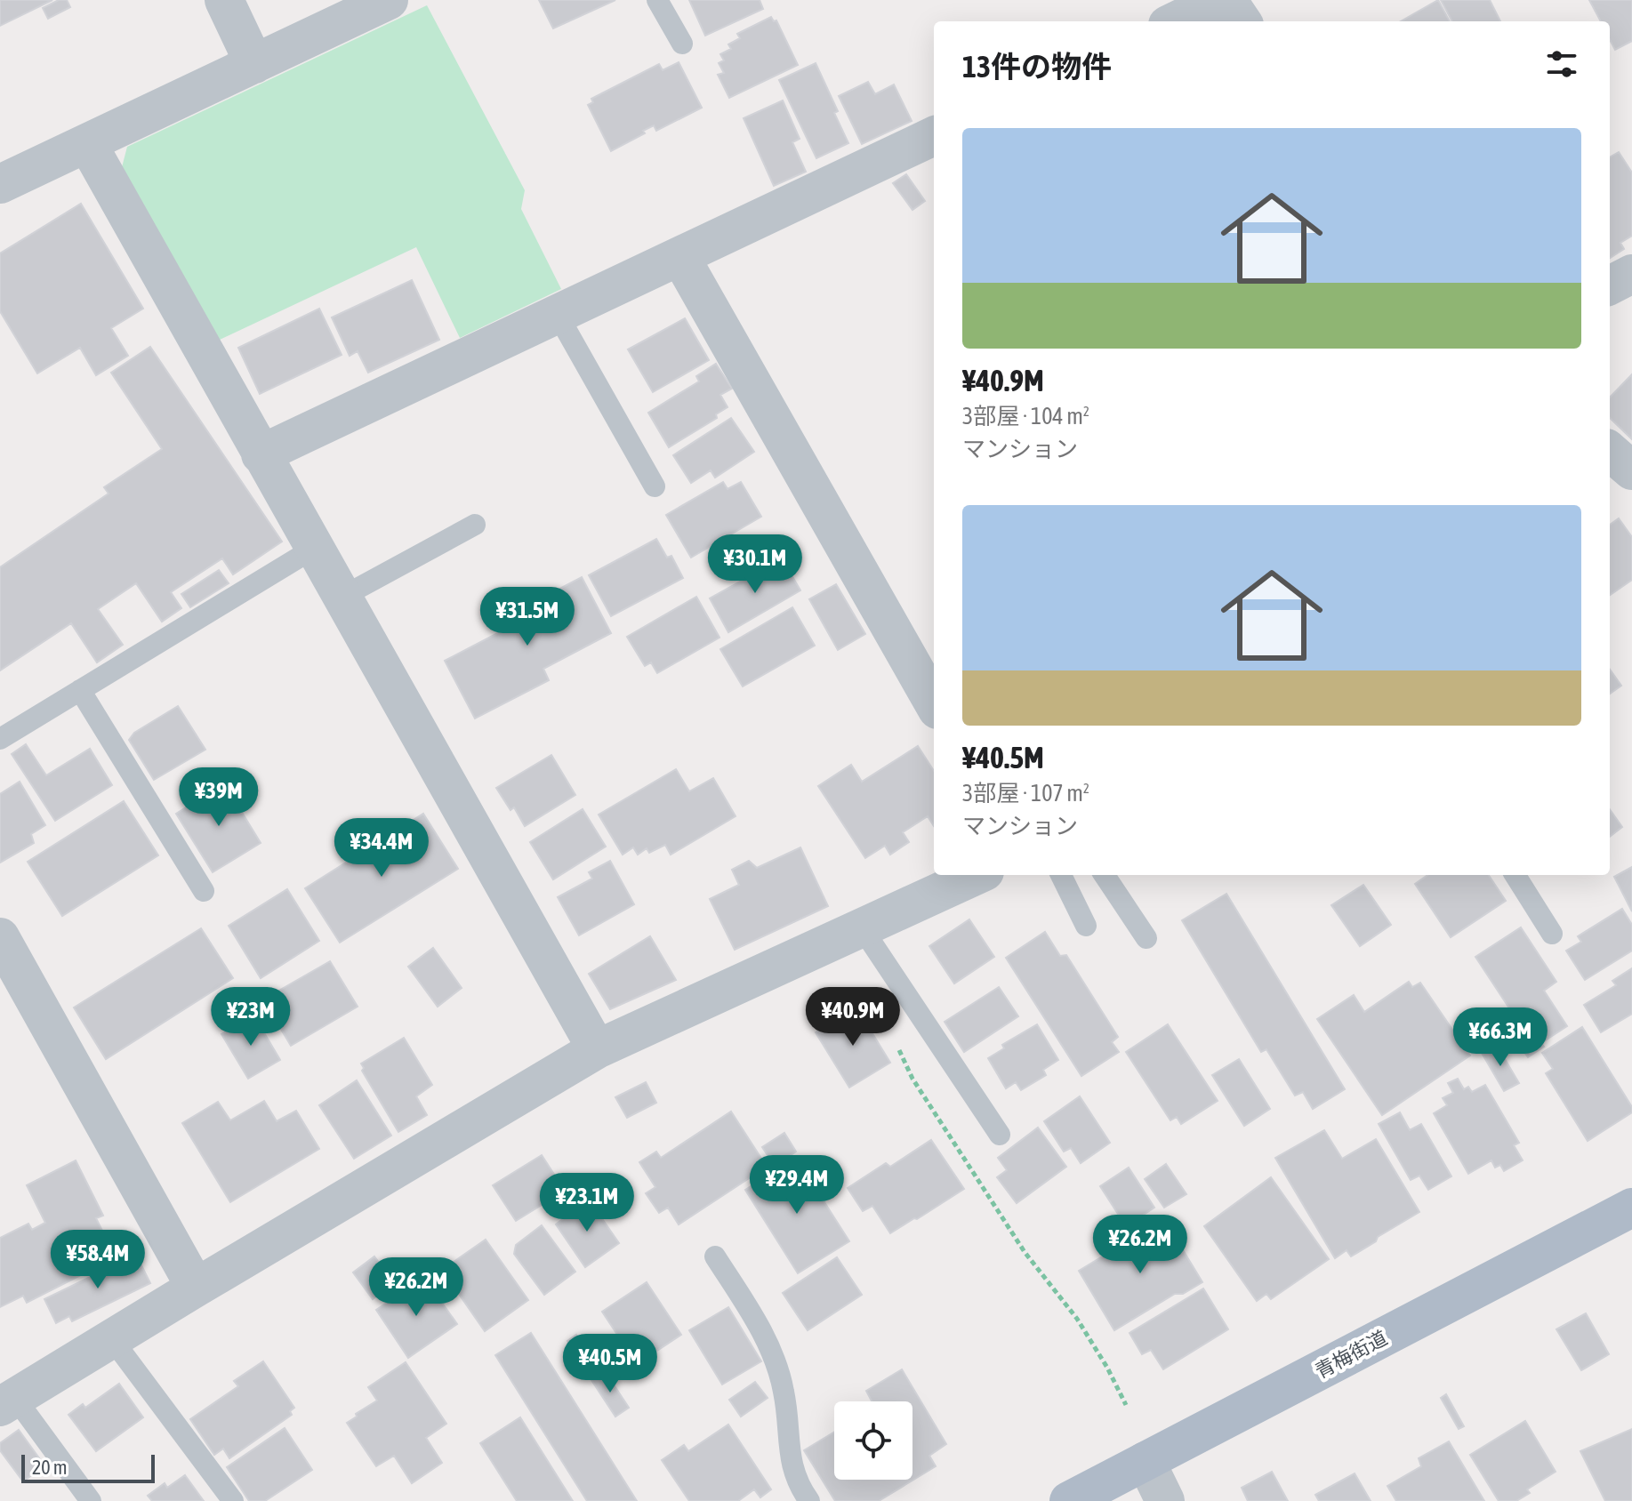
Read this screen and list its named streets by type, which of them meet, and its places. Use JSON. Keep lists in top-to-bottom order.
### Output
{
  "streets": {
    "main road": ["青梅街道"]
  },
  "scale_bar": "20 m",
  "page": {
    "heading": "13件の物件",
    "list": [
      {
        "name": "¥40.9M",
        "note": "3部屋 · 104 m² · マンション"
      },
      {
        "name": "¥40.5M",
        "note": "3部屋 · 107 m² · マンション"
      }
    ],
    "price": [
      "¥30.1M",
      "¥31.5M",
      "¥39M",
      "¥34.4M",
      "¥23M",
      "¥40.9M",
      "¥66.3M",
      "¥29.4M",
      "¥23.1M",
      "¥26.2M",
      "¥58.4M",
      "¥26.2M",
      "¥40.5M"
    ],
    "scale": "20 m"
  }
}
